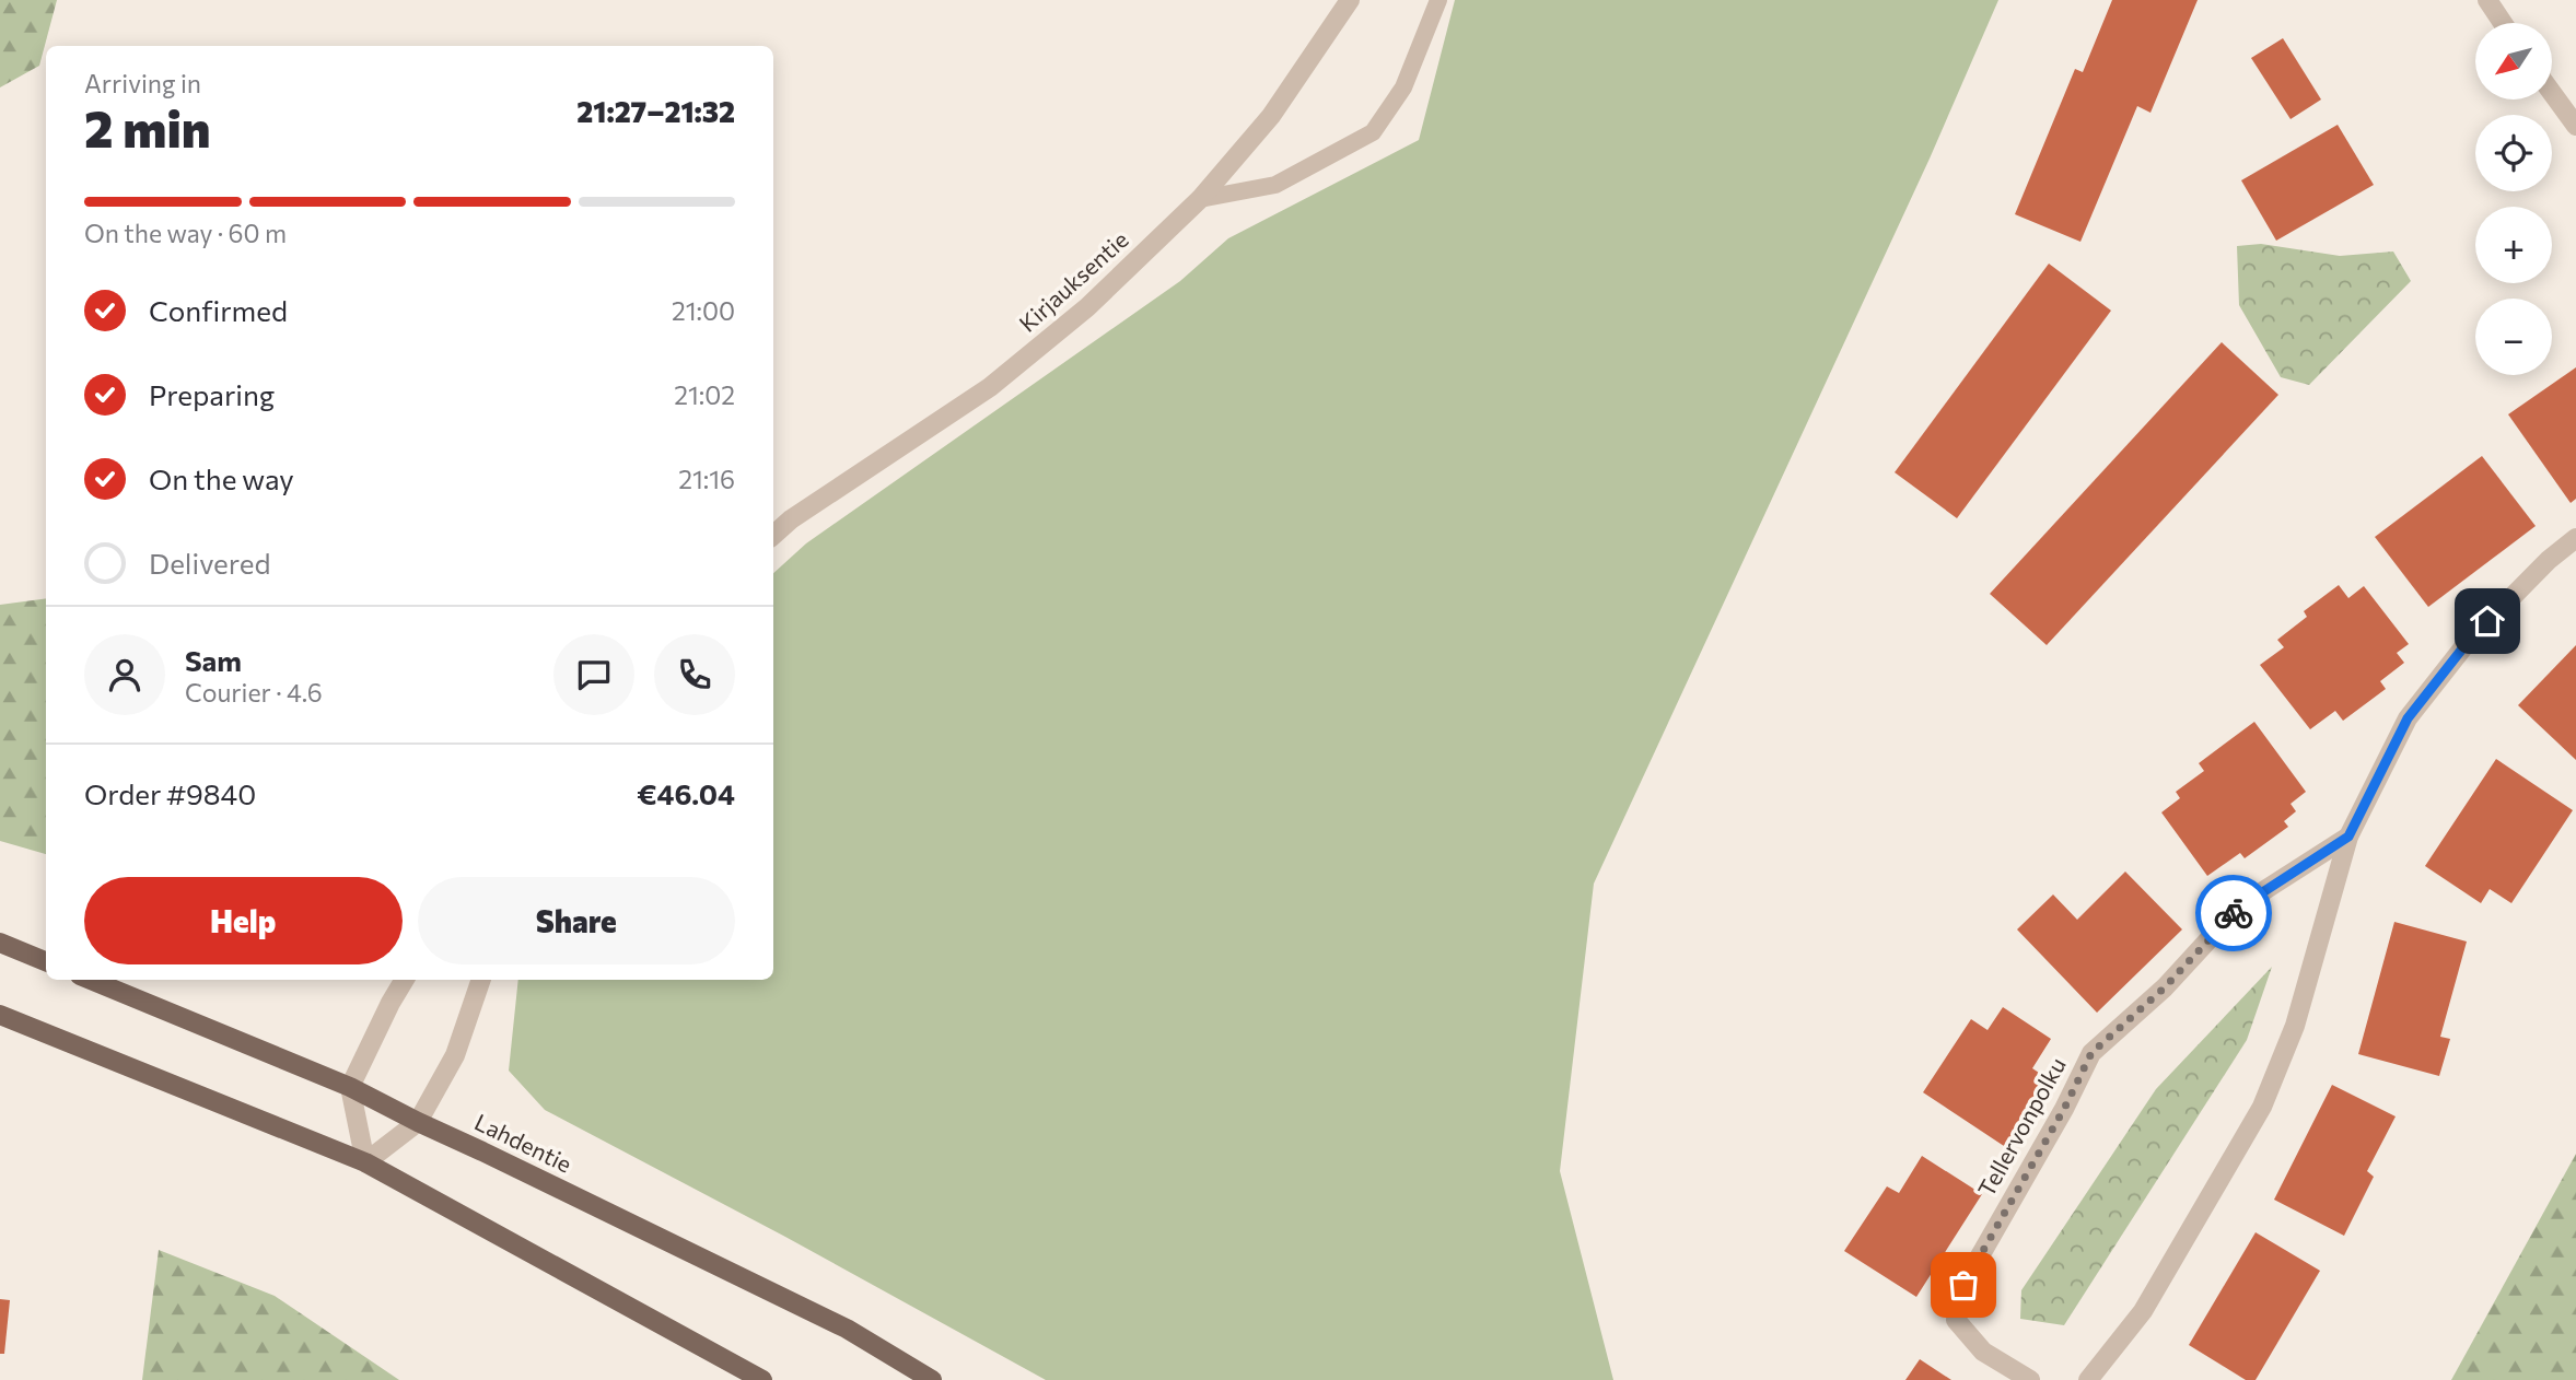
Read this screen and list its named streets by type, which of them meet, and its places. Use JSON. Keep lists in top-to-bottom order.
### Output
{
  "streets": {
    "main road": ["Lahdentie"],
    "street": ["Kirjauksentie", "Tellervonpolku"]
  },
  "north": "bottom left",
  "page": {
    "map_buttons": ["+", "−"],
    "heading": ["2 min", "Arriving in", "21:27–21:32"],
    "panel": [
      "Sam",
      "Courier · 4.6",
      "Order #9840",
      "€46.04"
    ],
    "bar": "On the way · 60 m",
    "list": [
      ["Confirmed", "21:00"],
      ["Preparing", "21:02"],
      ["On the way", "21:16"],
      "Delivered"
    ],
    "buttons": ["Help", "Share"]
  }
}
